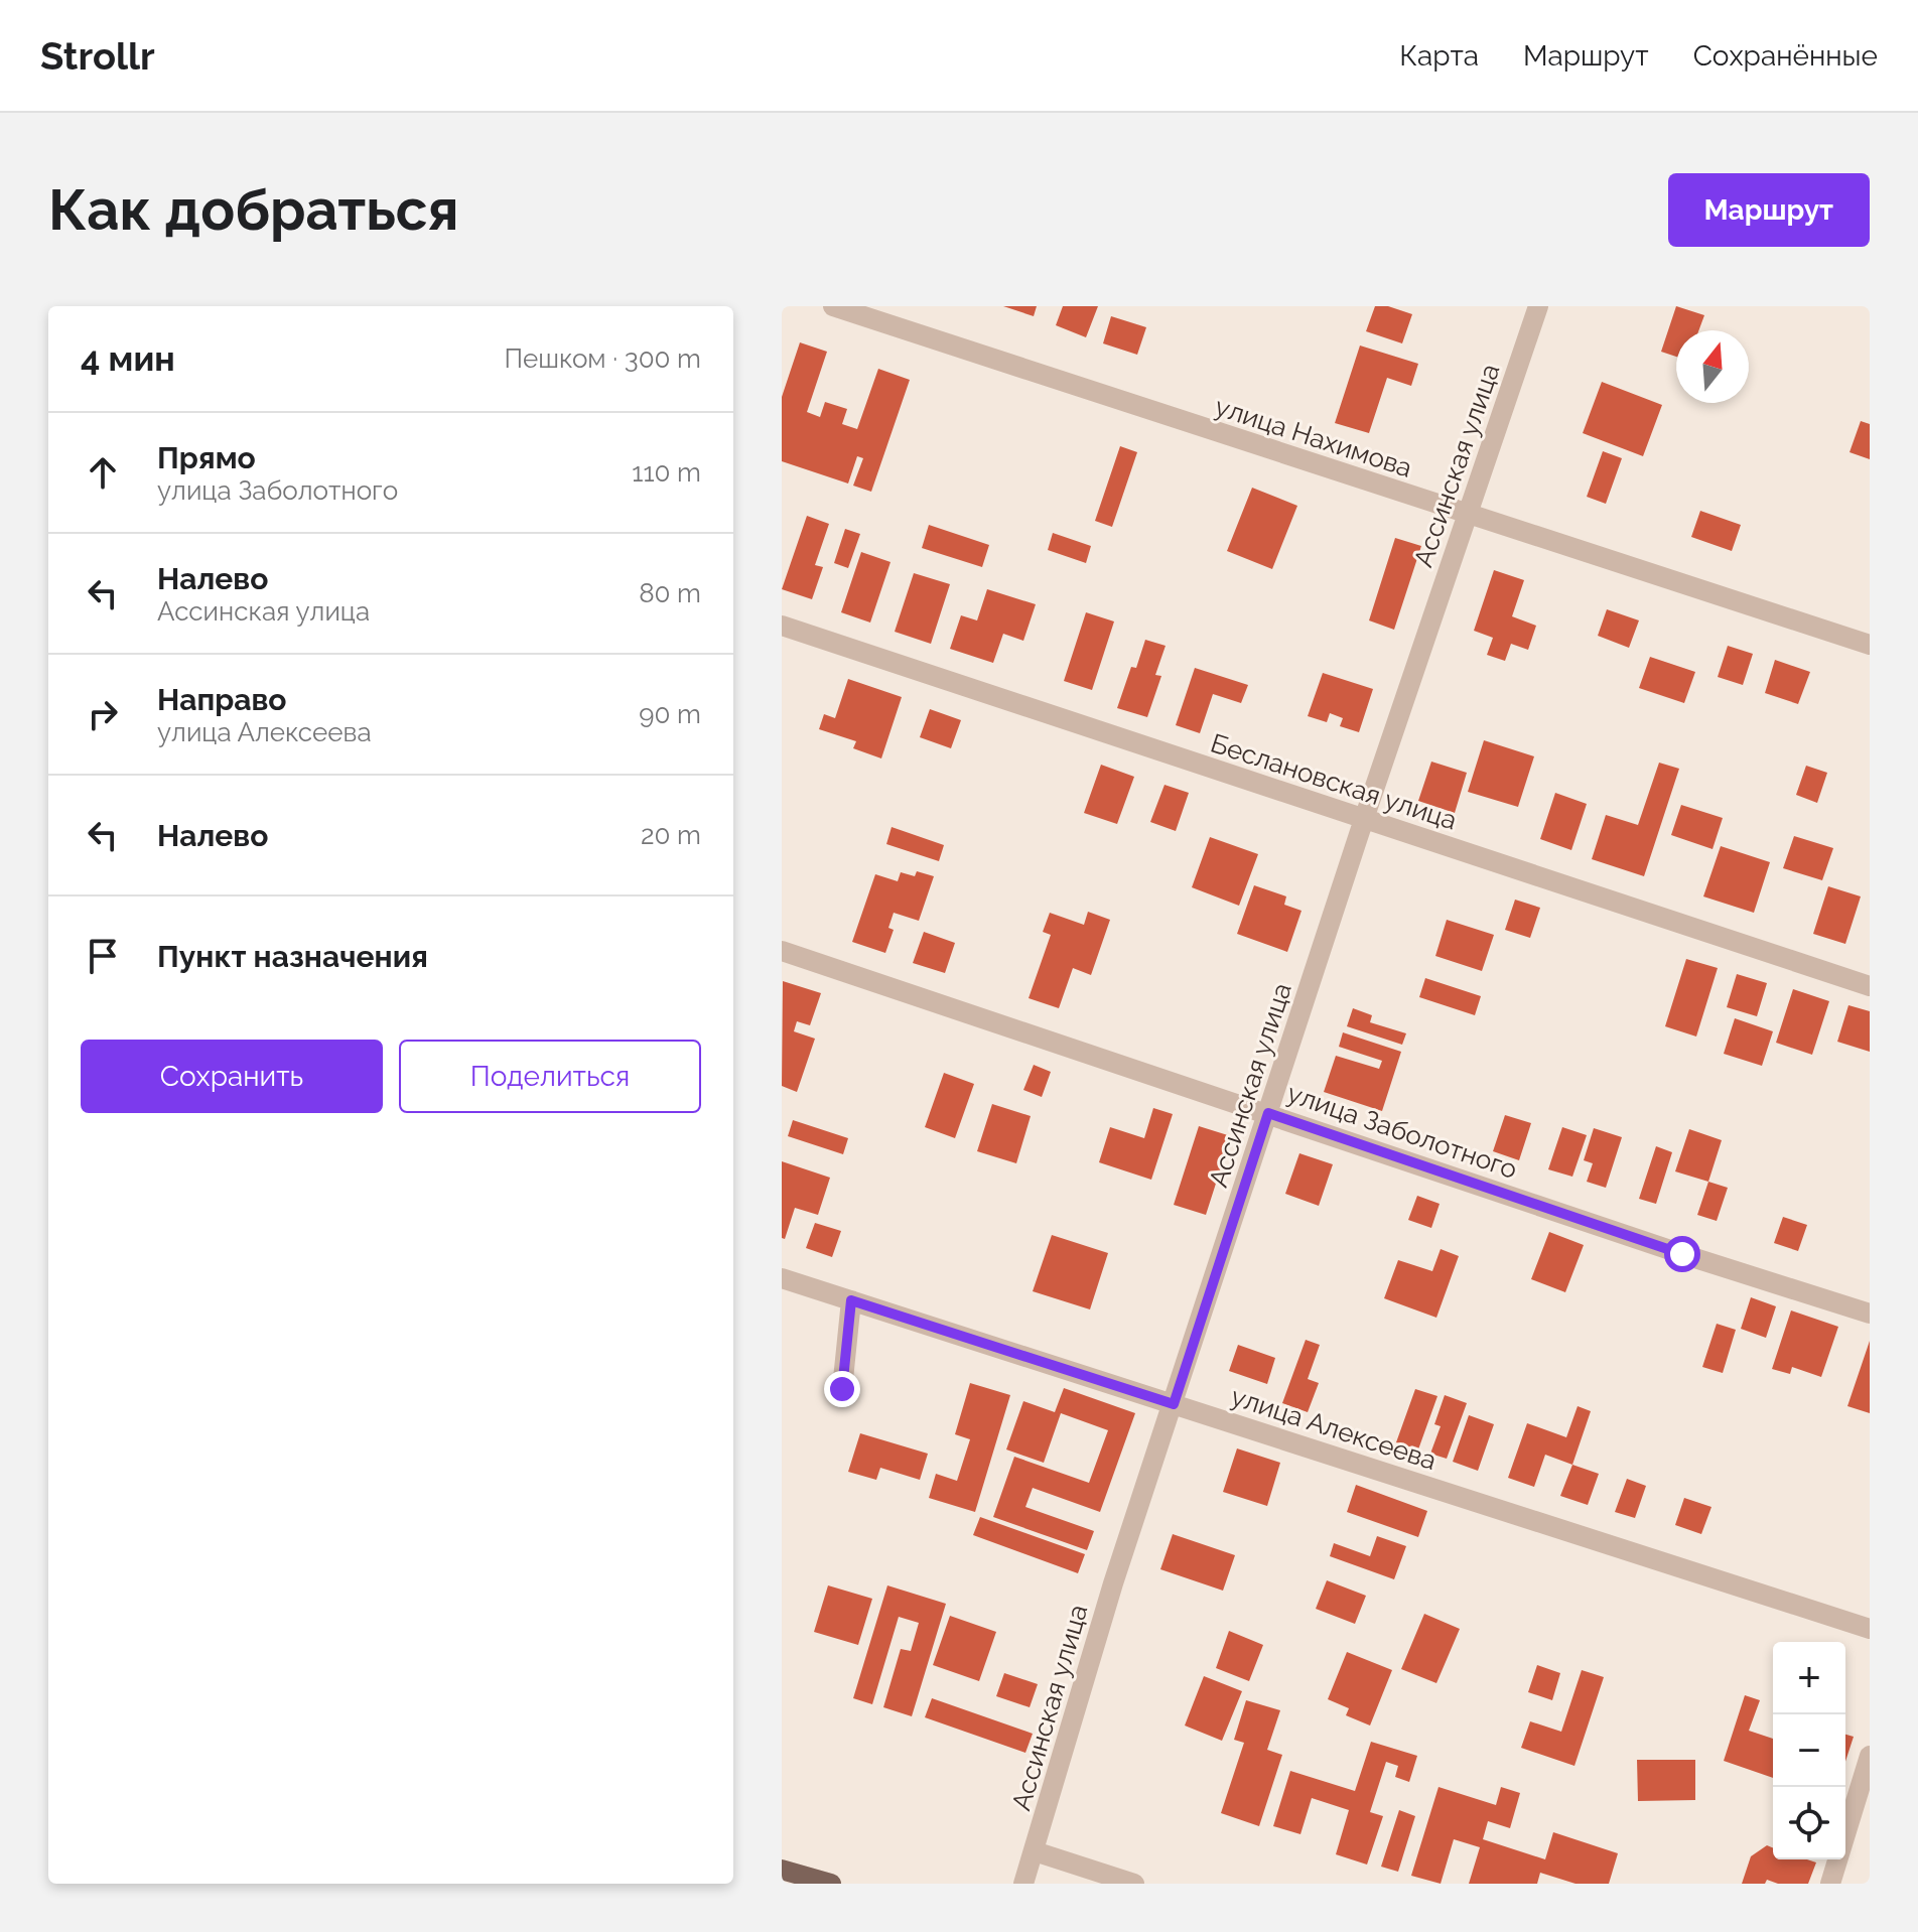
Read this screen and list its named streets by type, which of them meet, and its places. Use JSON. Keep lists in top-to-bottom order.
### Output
{
  "streets": {
    "street": [
      "улица Нахимова",
      "Ассинская улица",
      "Беслановская улица",
      "улица Заболотного",
      "улица Алексеева"
    ]
  },
  "crossings": [
    ["улица Нахимова", "Ассинская улица"],
    ["Ассинская улица", "Беслановская улица"],
    ["Ассинская улица", "улица Заболотного"],
    ["Ассинская улица", "улица Алексеева"]
  ],
  "north": "top",
  "page": {
    "header": "Strollr",
    "nav": ["Карта", "Маршрут", "Сохранённые"],
    "buttons": [
      "Маршрут",
      ["Сохранить", "Поделиться"]
    ],
    "title": "Как добраться",
    "heading": ["4 мин", "Пешком · 300 m"],
    "list": [
      ["Прямо", "улица Заболотного", "110 m"],
      ["Налево", "Ассинская улица", "80 m"],
      ["Направо", "улица Алексеева", "90 m"],
      ["Налево", "20 m"],
      "Пункт назначения"
    ],
    "map_buttons": ["+", "−"]
  }
}
